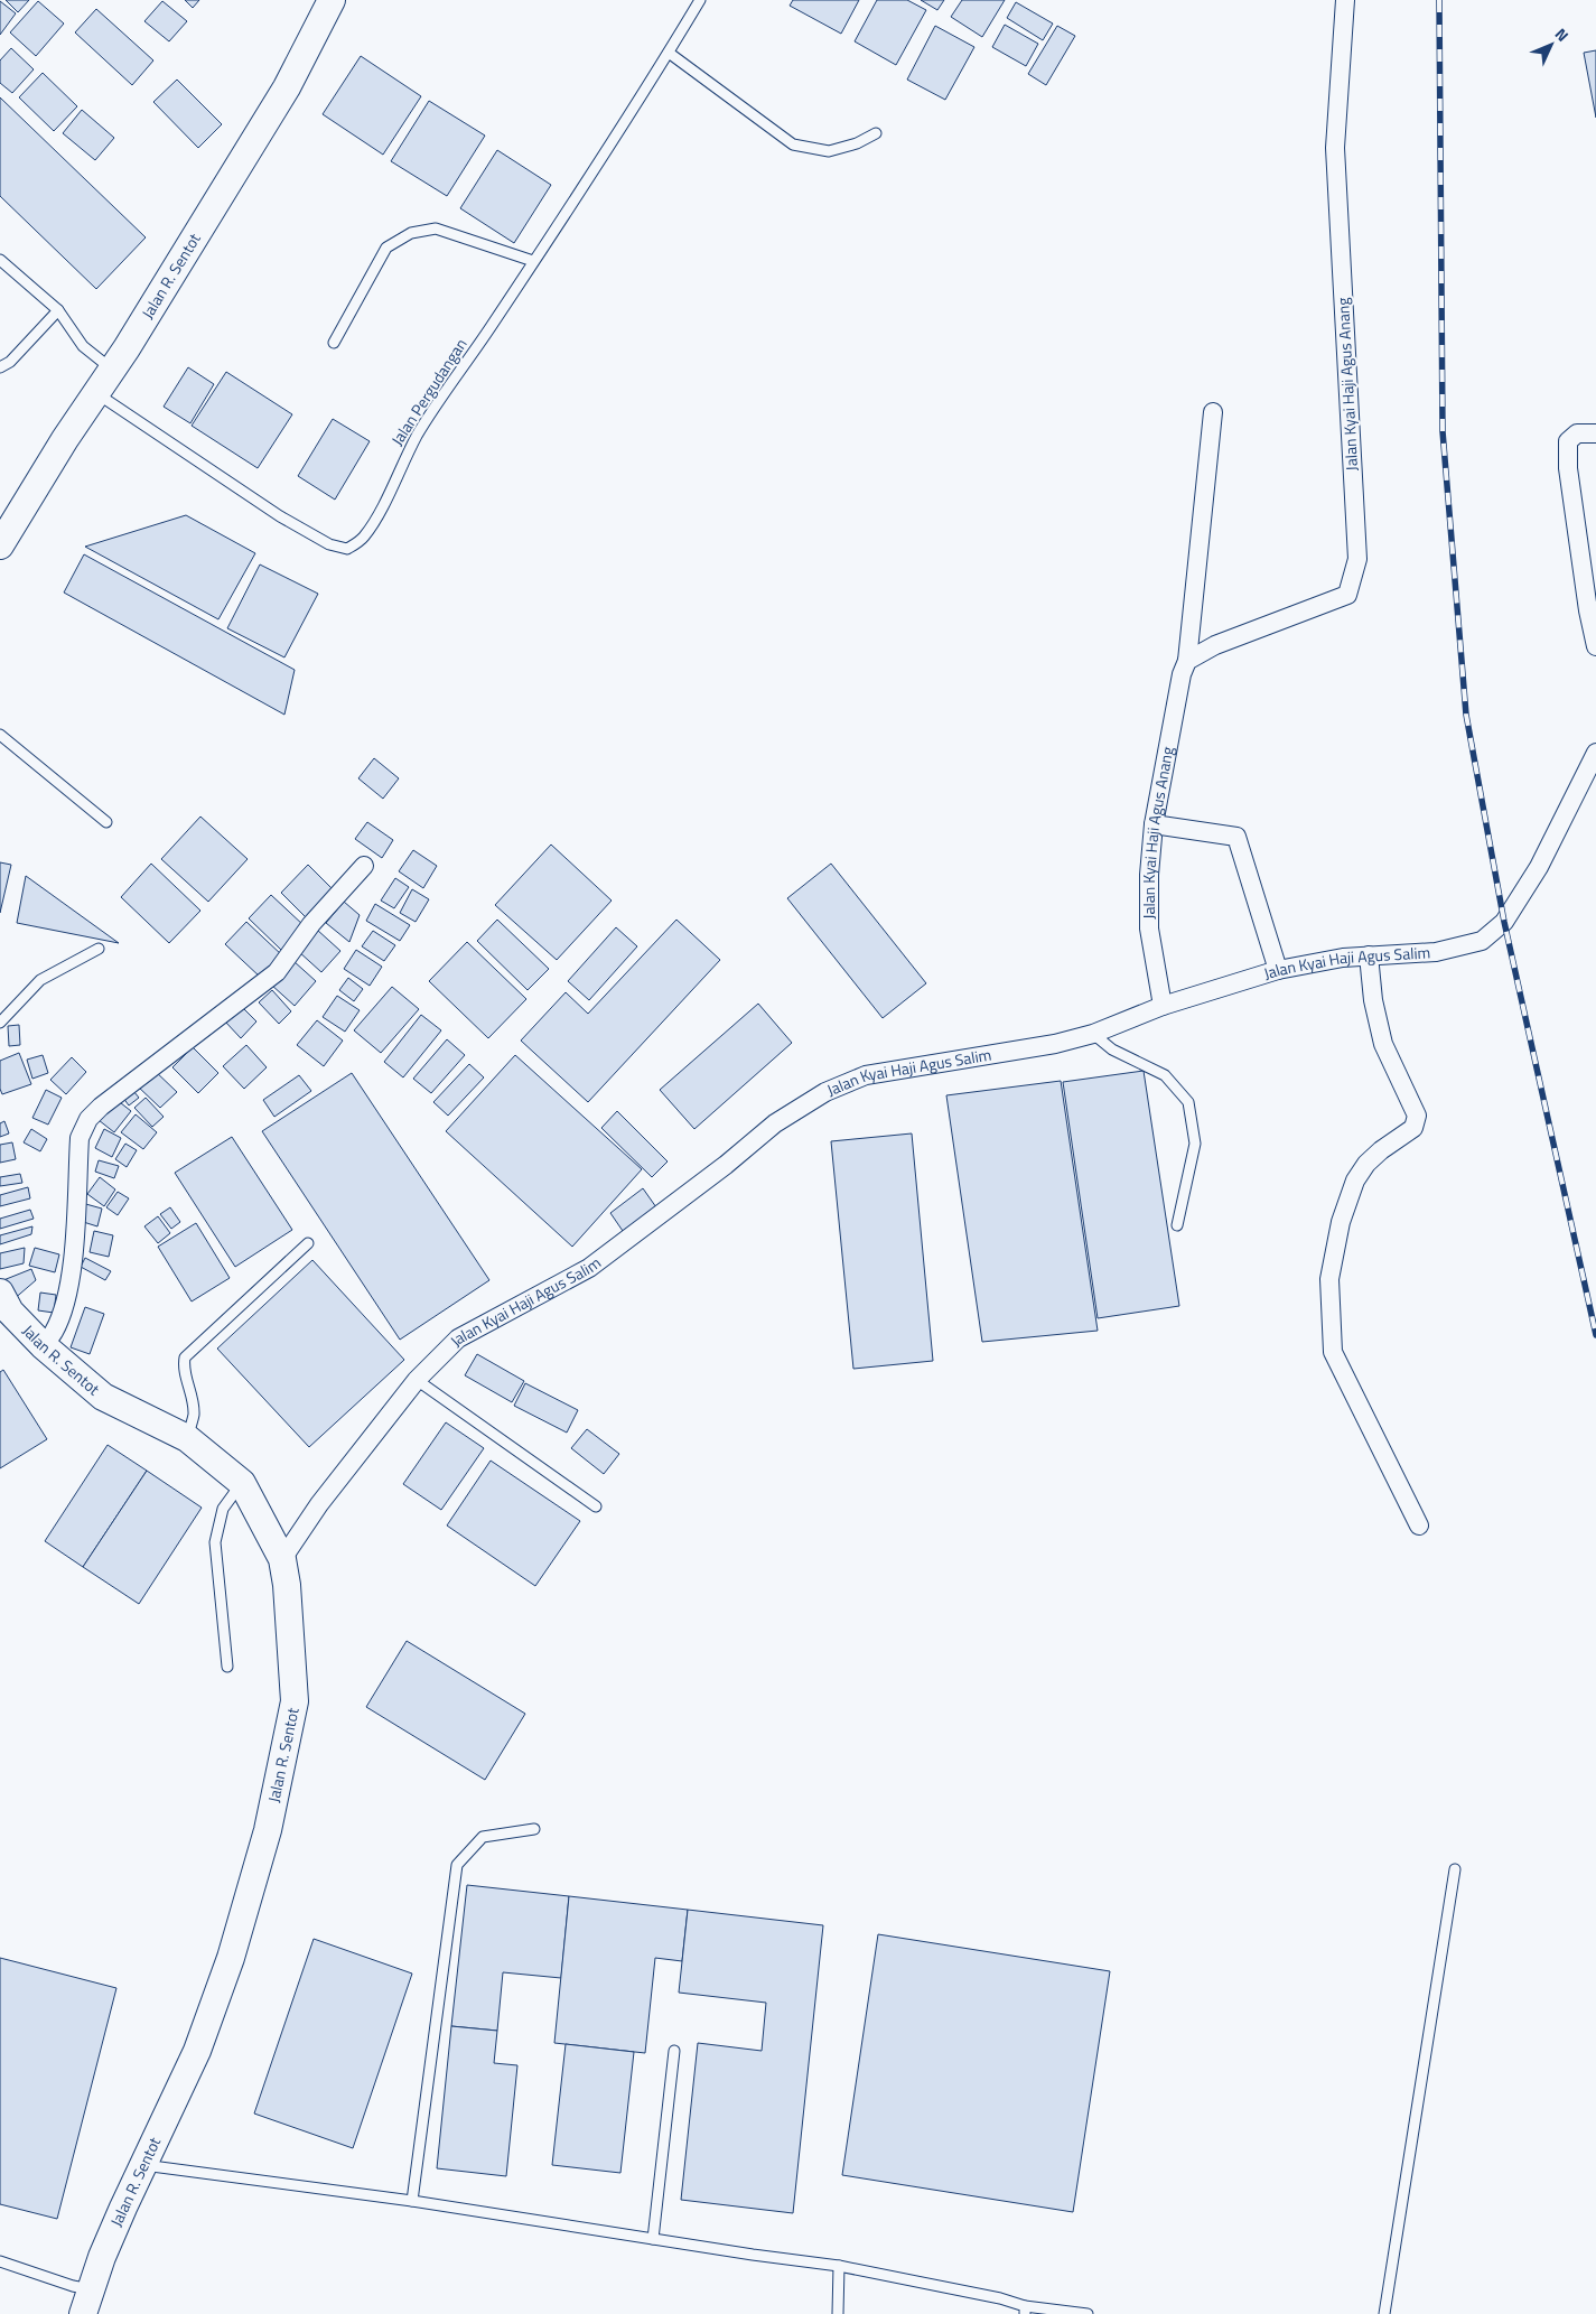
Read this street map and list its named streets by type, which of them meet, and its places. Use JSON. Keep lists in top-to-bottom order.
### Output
{
  "streets": {
    "street": ["Jalan R. Sentot", "Jalan Kyai Haji Agus Anang", "Jalan Kyai Haji Agus Salim"],
    "lane": ["Jalan Pergudangan"]
  },
  "crossings": [
    ["Jalan R. Sentot", "Jalan Pergudangan"],
    ["Jalan R. Sentot", "Jalan Kyai Haji Agus Salim"],
    ["Jalan Kyai Haji Agus Anang", "Jalan Kyai Haji Agus Salim"]
  ],
  "north": "top right"
}
